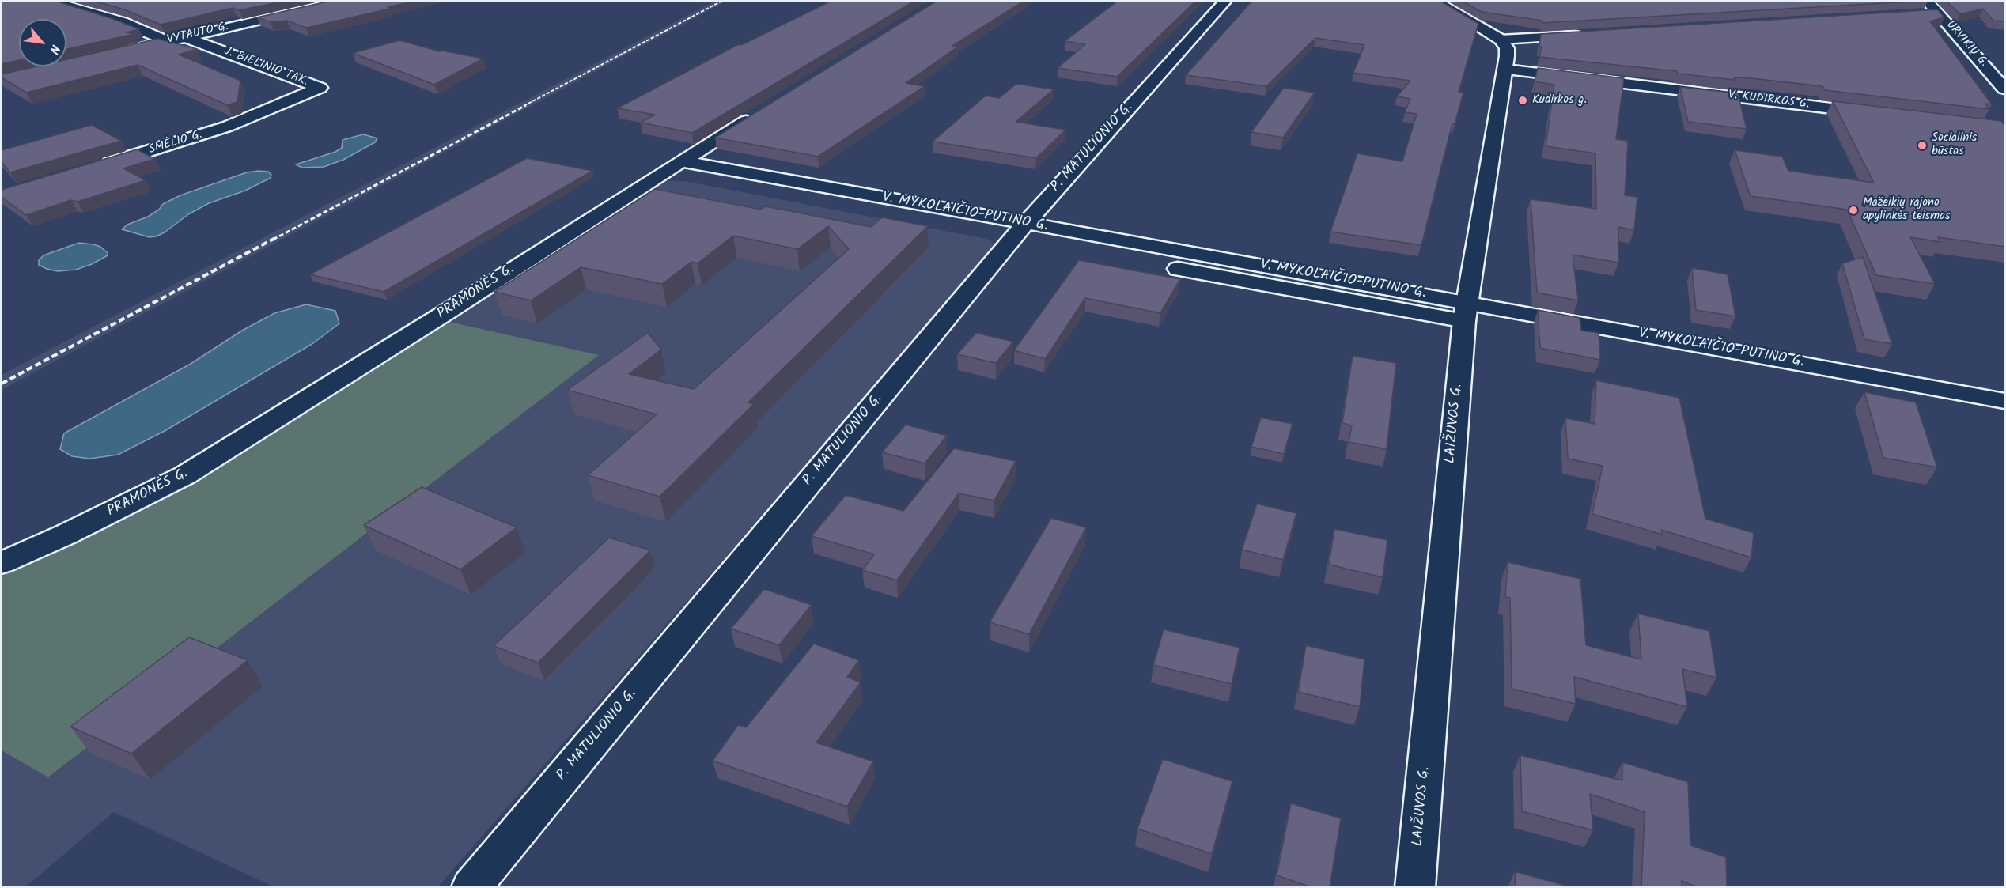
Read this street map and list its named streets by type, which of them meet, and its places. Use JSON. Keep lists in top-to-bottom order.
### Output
{
  "streets": {
    "street": [
      "VYTAUTO G.",
      "URVIKIŲ G.",
      "J. BIELINIO TAK.",
      "V. KUDIRKOS G.",
      "SMĖLIO G.",
      "P. MATULIONIO G.",
      "V. MYKOLAIČIO-PUTINO G.",
      "PRAMONĖS G.",
      "LAIŽUVOS G."
    ]
  },
  "crossings": [
    ["VYTAUTO G.", "J. BIELINIO TAK."],
    ["J. BIELINIO TAK.", "SMĖLIO G."],
    ["V. KUDIRKOS G.", "LAIŽUVOS G."],
    ["P. MATULIONIO G.", "V. MYKOLAIČIO-PUTINO G."],
    ["V. MYKOLAIČIO-PUTINO G.", "PRAMONĖS G."],
    ["V. MYKOLAIČIO-PUTINO G.", "LAIŽUVOS G."]
  ],
  "places": ["Kudirkos g.", "Socialinis būstas", "Mažeikių rajono apylinkės teismas"],
  "north": "bottom right"
}
